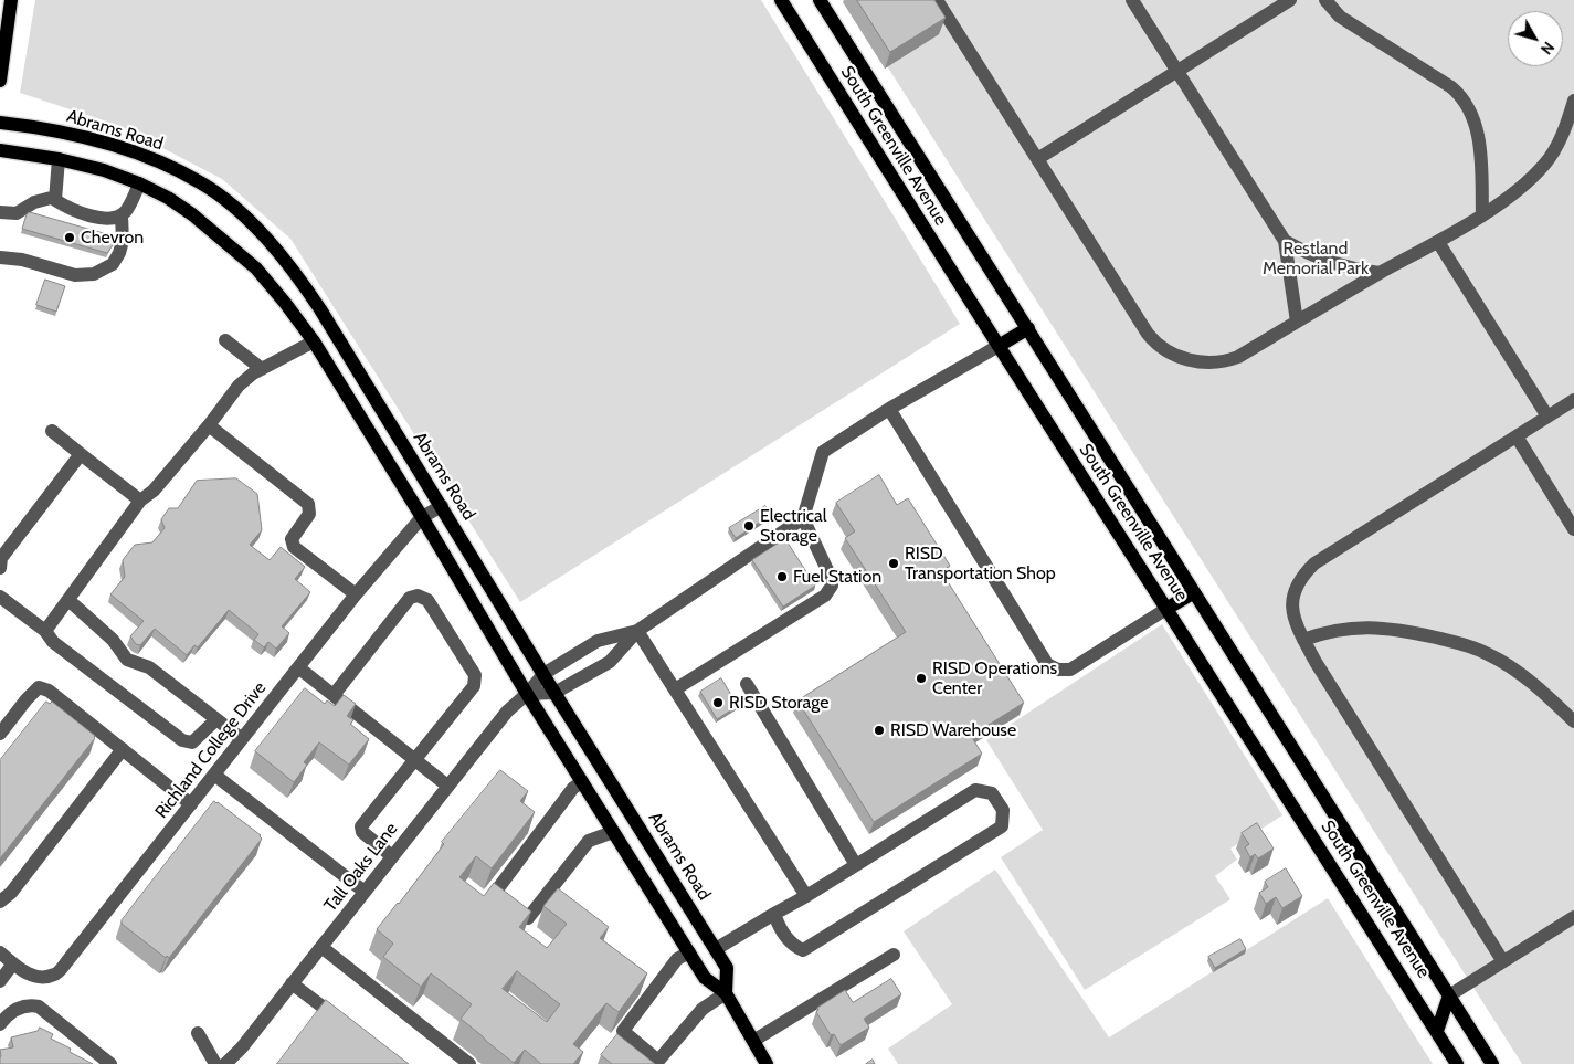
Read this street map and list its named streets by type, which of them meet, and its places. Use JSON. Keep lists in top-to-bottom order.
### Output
{
  "streets": {
    "main road": ["Abrams Road", "South Greenville Avenue"],
    "street": ["Richland College Drive", "Tall Oaks Lane"]
  },
  "crossings": [
    ["Abrams Road", "Richland College Drive"],
    ["Abrams Road", "Tall Oaks Lane"]
  ],
  "parks": ["Restland Memorial Park"],
  "places": [
    "Chevron",
    "Electrical Storage",
    "RISD Transportation Shop",
    "Fuel Station",
    "RISD Operations Center",
    "RISD Storage",
    "RISD Warehouse"
  ],
  "north": "bottom right"
}
